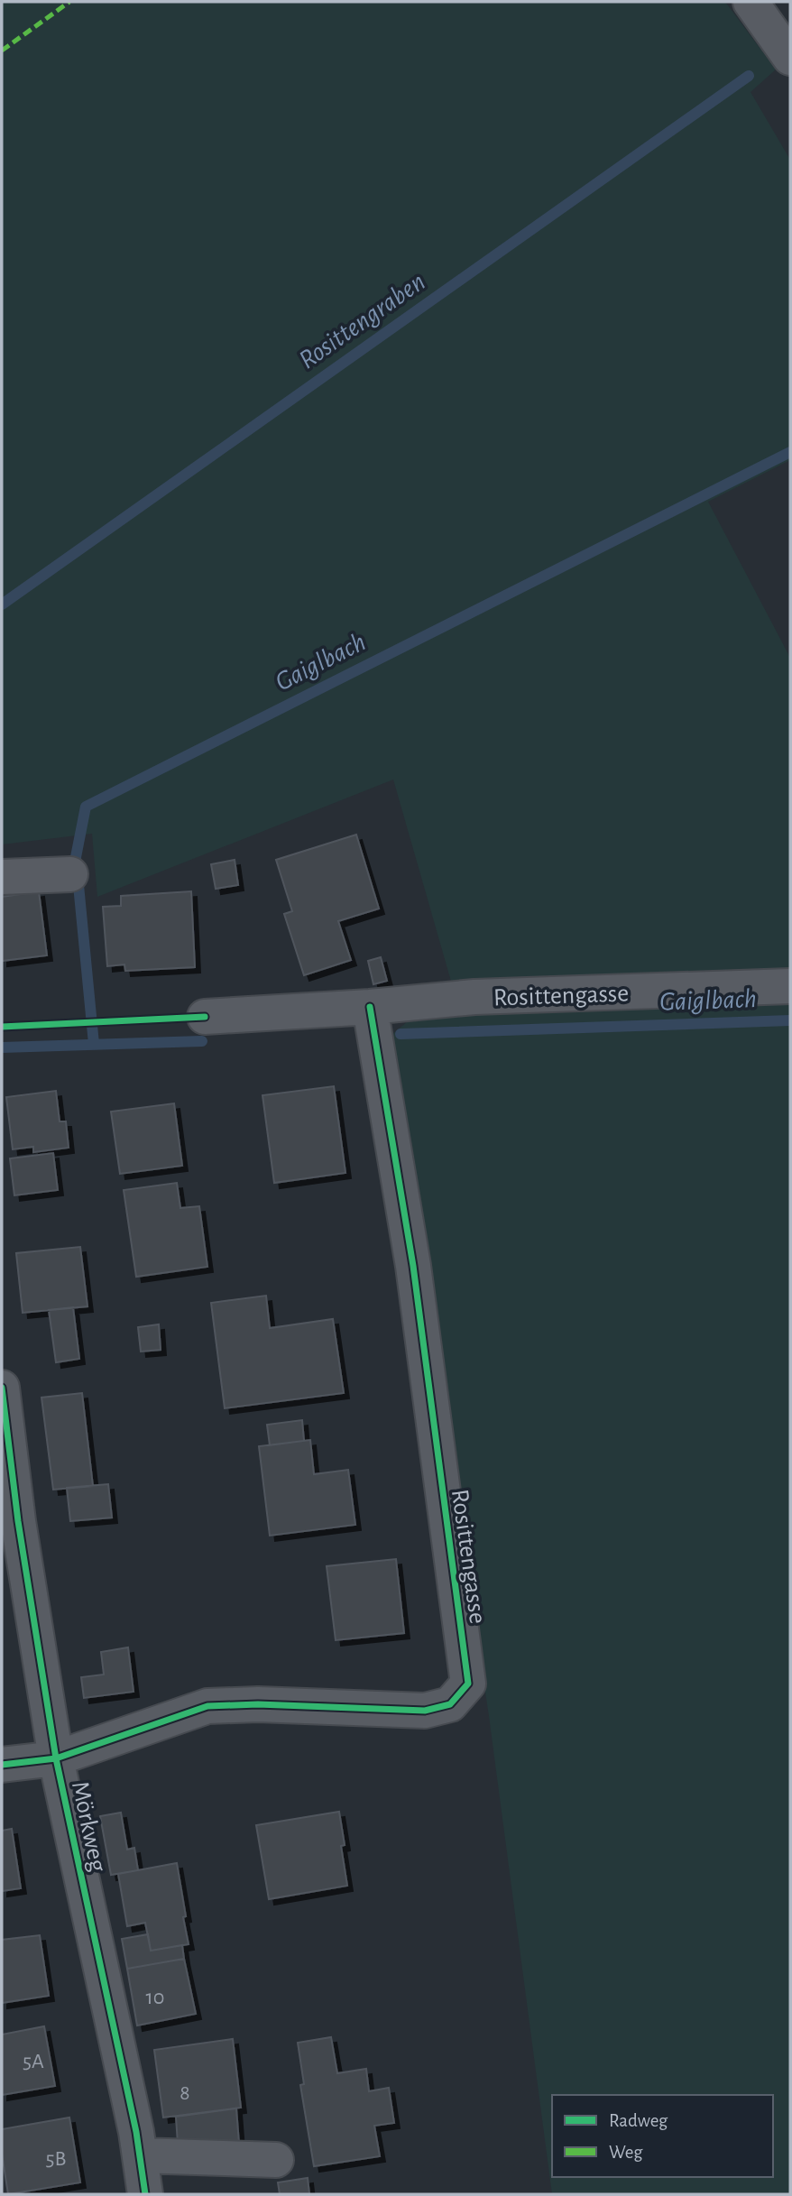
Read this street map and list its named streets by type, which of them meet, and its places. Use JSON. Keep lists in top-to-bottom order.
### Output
{
  "streets": {
    "street": ["Rosittengasse", "Mörkweg"]
  },
  "crossings": [
    ["Rosittengasse", "Mörkweg"]
  ],
  "water": ["Rosittengraben", "Gaiglbach"],
  "house_numbers": [
    "10",
    "5A",
    "8",
    "5B"
  ],
  "legend": ["Radweg", "Weg"]
}
